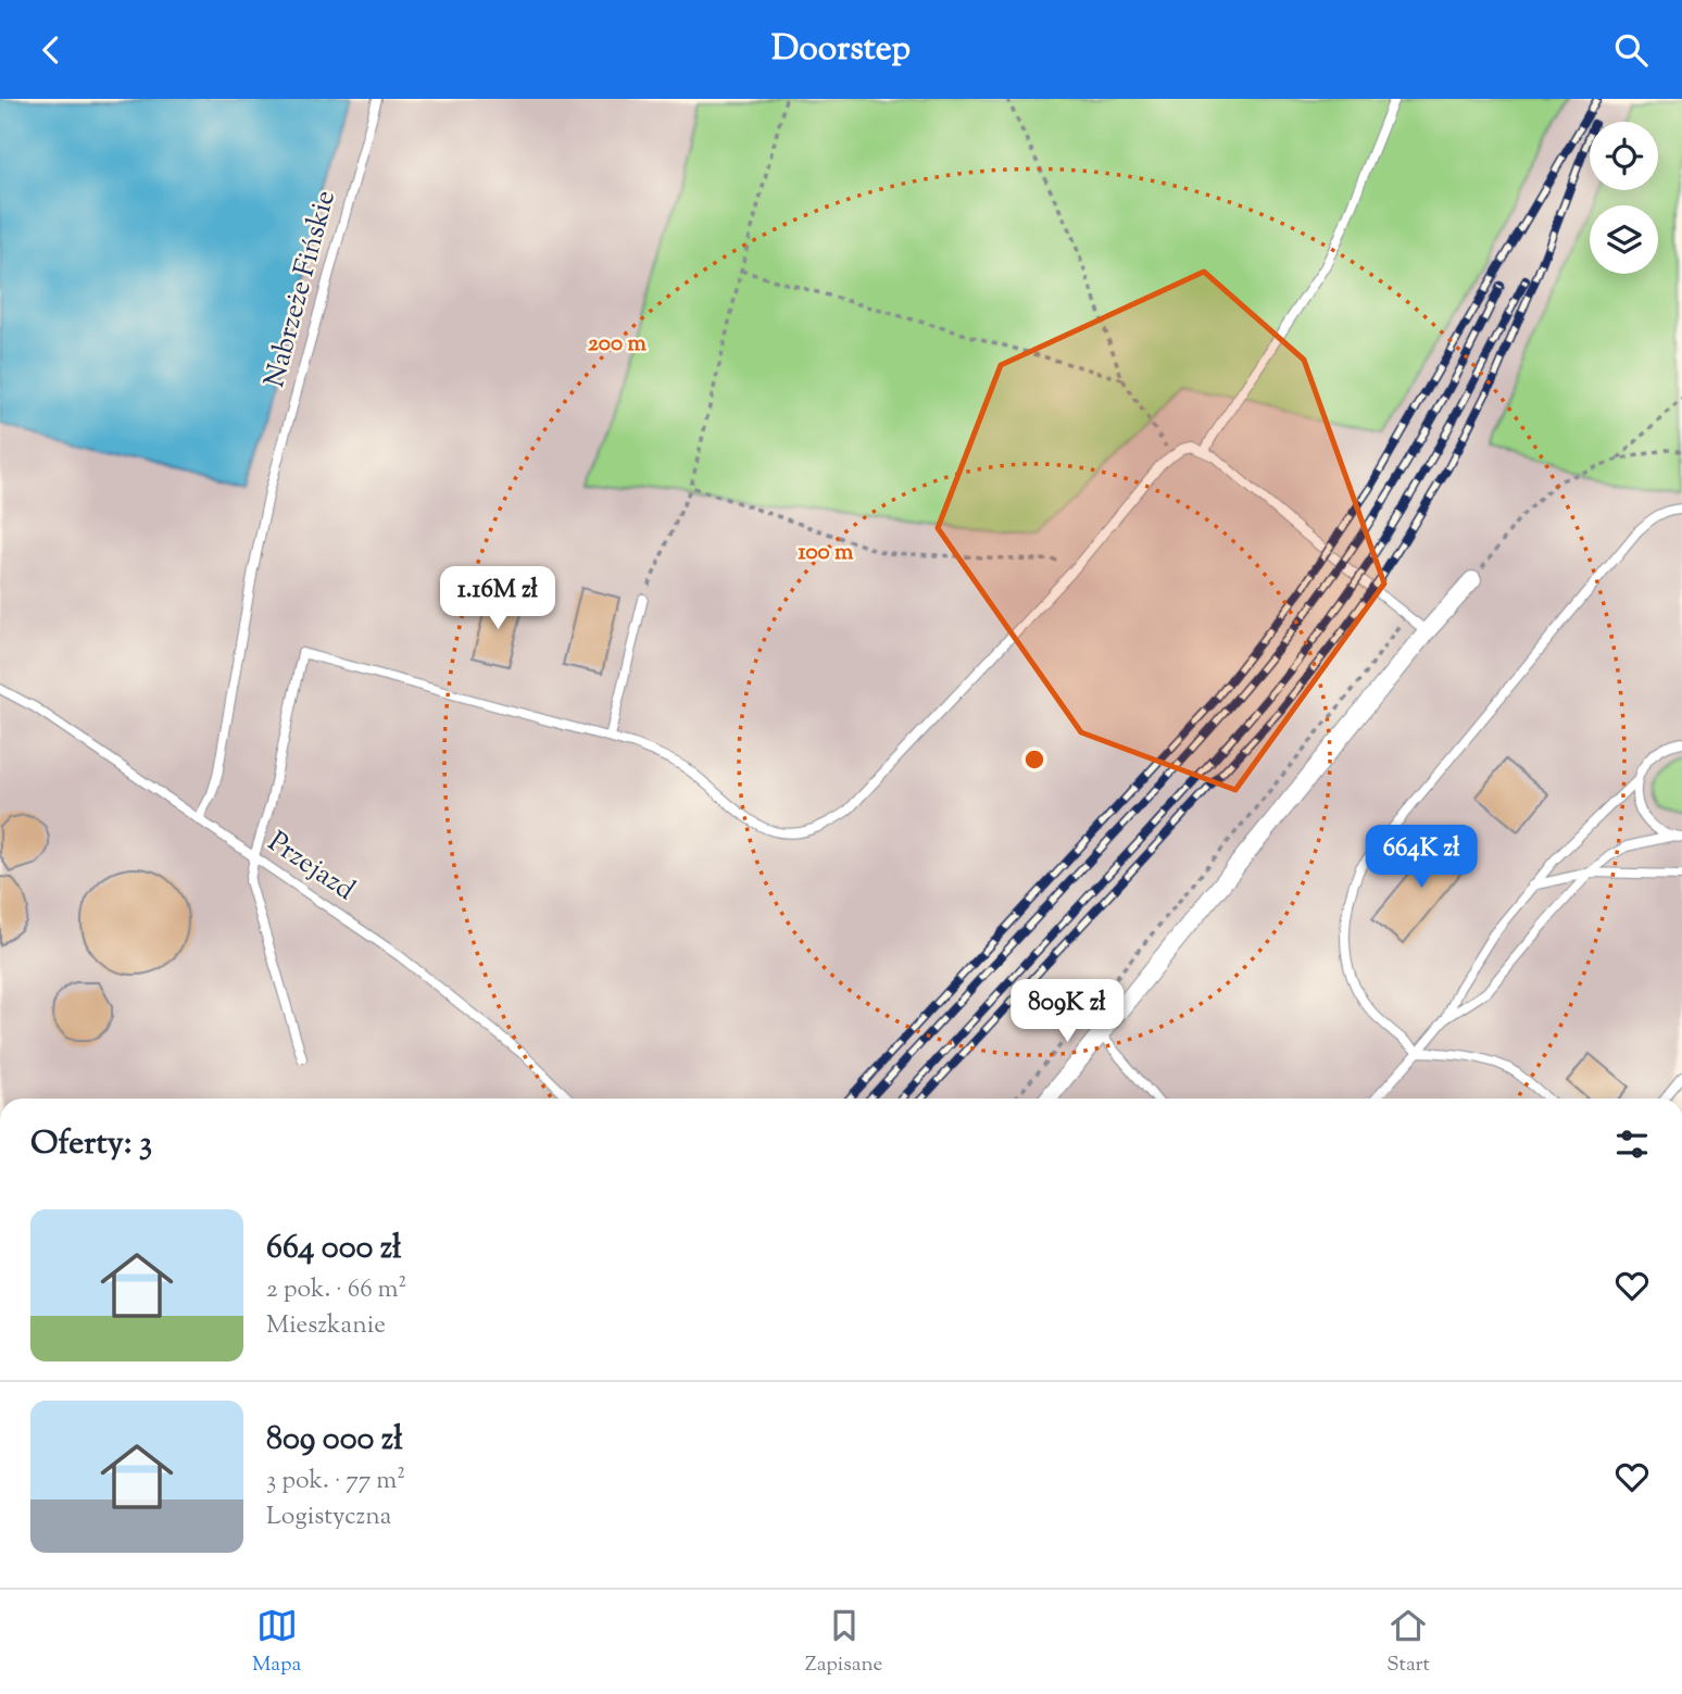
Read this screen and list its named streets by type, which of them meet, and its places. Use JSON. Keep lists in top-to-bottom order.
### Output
{
  "streets": {
    "lane": ["Nabrzeże Fińskie", "Przejazd"]
  },
  "crossings": [
    ["Nabrzeże Fińskie", "Przejazd"]
  ],
  "page": {
    "header": "Doorstep",
    "price": ["1.16M zł", "664K zł", "809K zł"],
    "heading": "Oferty: 3",
    "list": [
      {
        "name": "664 000 zł",
        "note": "2 pok. · 66 m² · Mieszkanie"
      },
      {
        "name": "809 000 zł",
        "note": "3 pok. · 77 m² · Logistyczna"
      }
    ],
    "tabs": ["Mapa", "Zapisane", "Start"]
  },
  "rings": ["200 m", "100 m"]
}
